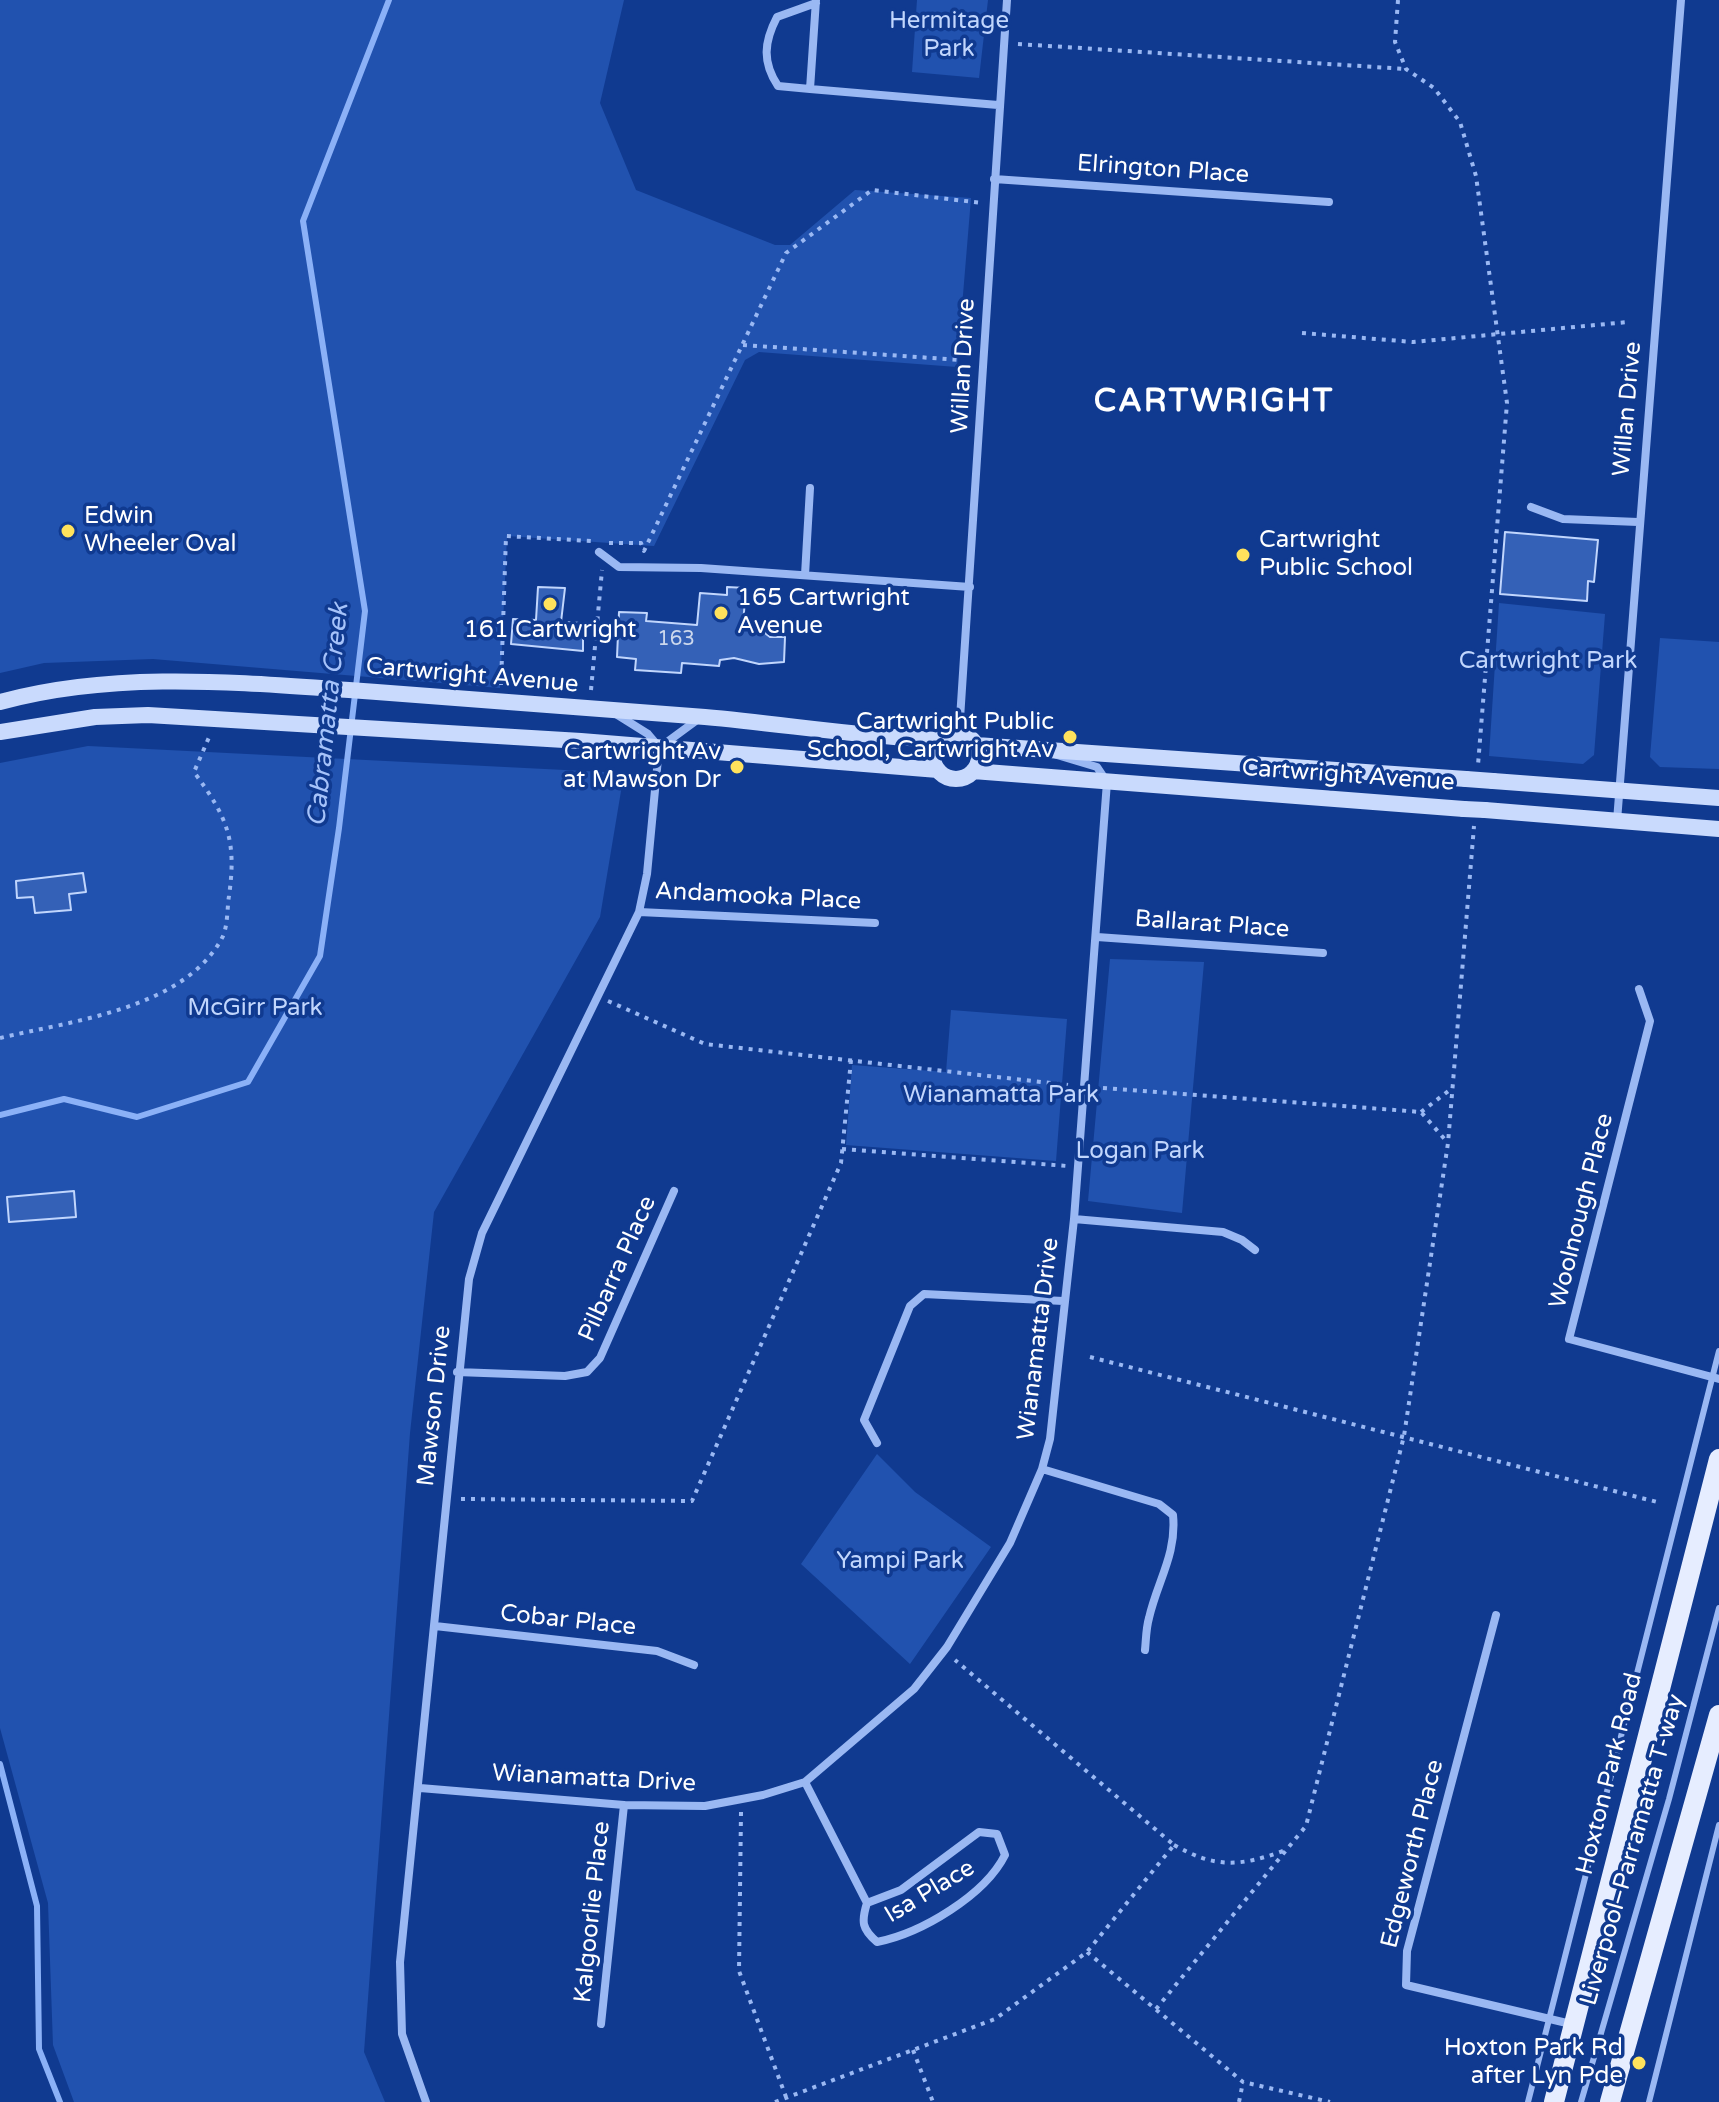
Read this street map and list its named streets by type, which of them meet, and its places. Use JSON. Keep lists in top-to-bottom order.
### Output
{
  "streets": {
    "main road": ["Hoxton Park Road"],
    "street": [
      "Elrington Place",
      "Willan Drive",
      "Cartwright Avenue",
      "Andamooka Place",
      "Ballarat Place",
      "Woolnough Place",
      "Pilbarra Place",
      "Wianamatta Drive",
      "Mawson Drive",
      "Cobar Place",
      "Edgeworth Place",
      "Isa Place",
      "Kalgoorlie Place"
    ],
    "lane": ["Liverpool–Parramatta T-way"]
  },
  "crossings": [
    ["Elrington Place", "Willan Drive"],
    ["Willan Drive", "Cartwright Avenue"],
    ["Cartwright Avenue", "Wianamatta Drive"],
    ["Andamooka Place", "Mawson Drive"],
    ["Ballarat Place", "Wianamatta Drive"],
    ["Pilbarra Place", "Mawson Drive"],
    ["Wianamatta Drive", "Mawson Drive"],
    ["Wianamatta Drive", "Isa Place"],
    ["Wianamatta Drive", "Kalgoorlie Place"],
    ["Mawson Drive", "Cobar Place"],
    ["Hoxton Park Road", "Edgeworth Place"]
  ],
  "districts": ["CARTWRIGHT"],
  "water": ["Cabramatta Creek"],
  "parks": [
    "Hermitage Park",
    "Cartwright Park",
    "McGirr Park",
    "Wianamatta Park",
    "Logan Park",
    "Yampi Park"
  ],
  "places": [
    "Edwin Wheeler Oval",
    "Cartwright Public School",
    "161 Cartwright",
    "165 Cartwright Avenue",
    "Cartwright Public School, Cartwright Av",
    "Cartwright Av at Mawson Dr",
    "Hoxton Park Rd after Lyn Pde"
  ],
  "house_numbers": ["163"]
}
